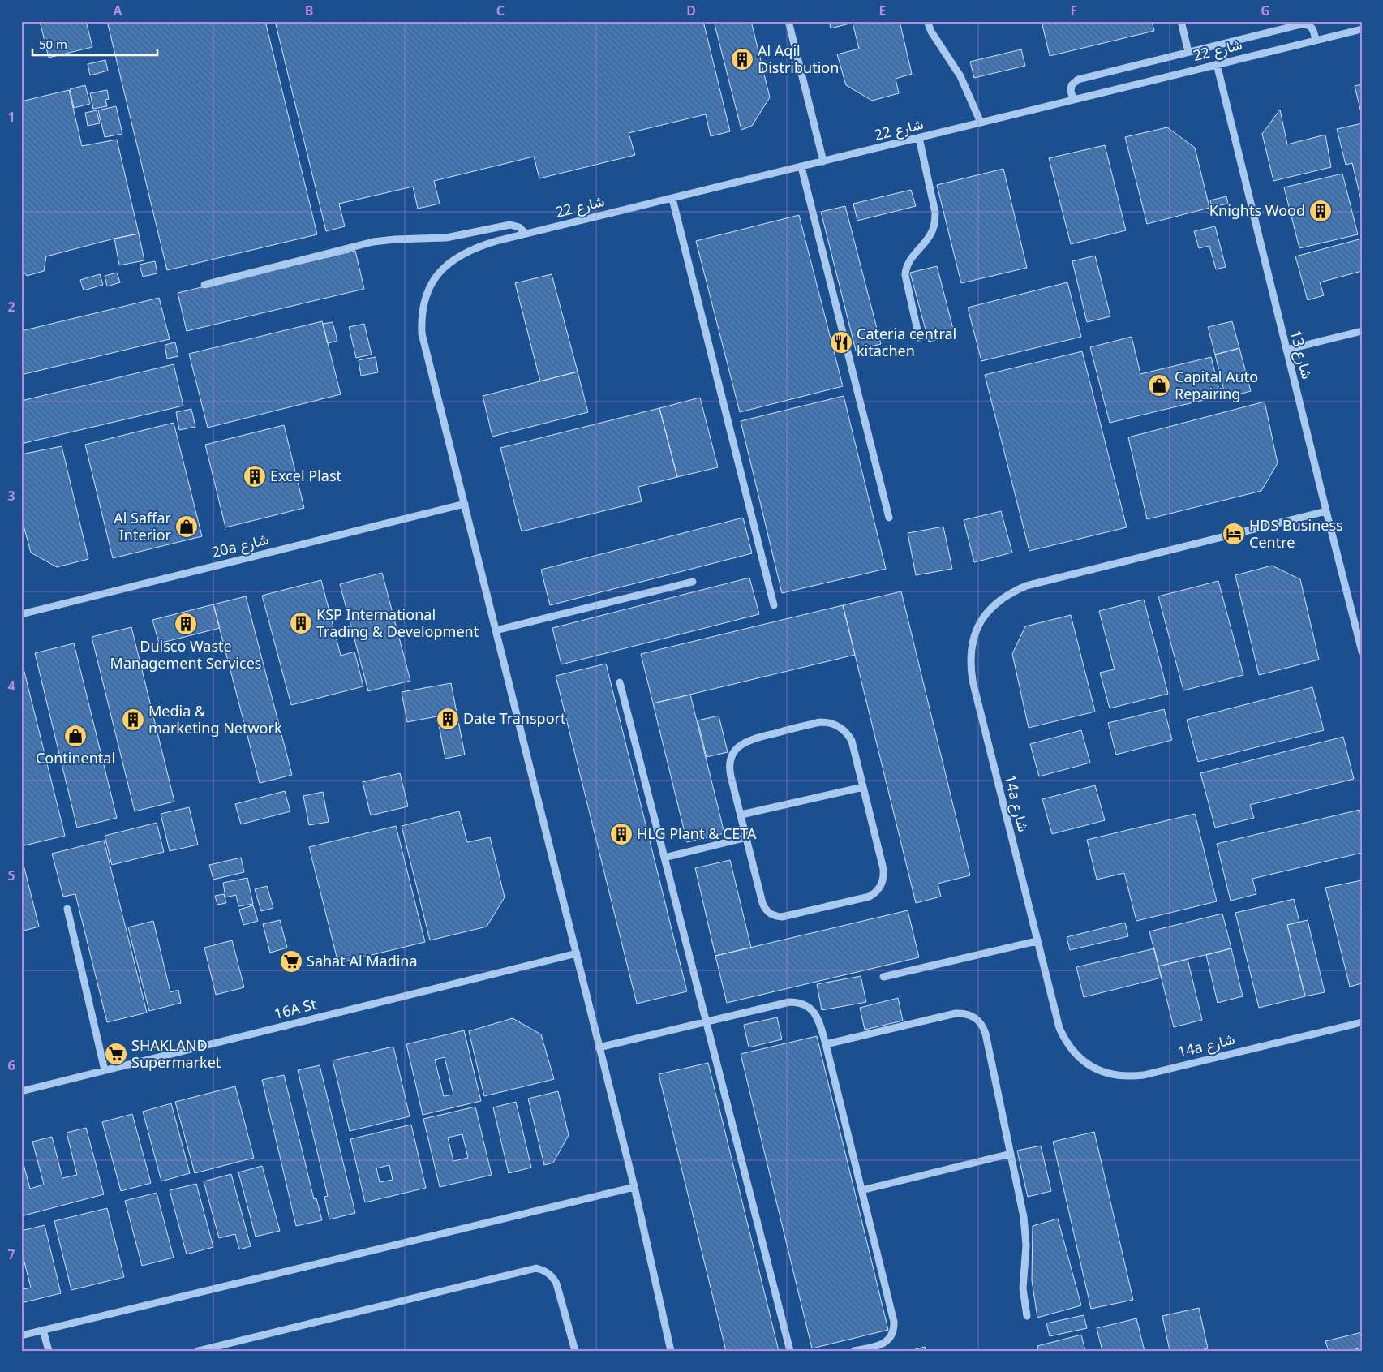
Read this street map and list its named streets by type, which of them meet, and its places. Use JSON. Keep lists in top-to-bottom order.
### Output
{
  "streets": {
    "street": [
      "شارع 22",
      "شارع 13",
      "20a شارع",
      "14a شارع",
      "16A St"
    ]
  },
  "crossings": [
    ["شارع 22", "شارع 13"],
    ["شارع 22", "20a شارع"],
    ["شارع 13", "14a شارع"]
  ],
  "places": {
    "building": [
      "Al Aqil Distribution",
      "Knights Wood",
      "Excel Plast",
      "KSP International Trading & Development",
      "Dulsco Waste Management Services",
      "Date Transport",
      "Media & marketing Network",
      "HLG Plant & CETA"
    ],
    "restaurant": ["Cateria central kitachen"],
    "shop": ["Capital Auto Repairing", "Al Saffar Interior", "Continental"],
    "hotel": ["HDS Business Centre"],
    "supermarket": ["Sahat Al Madina", "SHAKLAND Supermarket"]
  },
  "scale_bar": "50 m",
  "grid": {
    "columns": [
      "A",
      "B",
      "C",
      "D",
      "E",
      "F",
      "G"
    ],
    "rows": [
      "1",
      "2",
      "3",
      "4",
      "5",
      "6",
      "7"
    ]
  }
}
